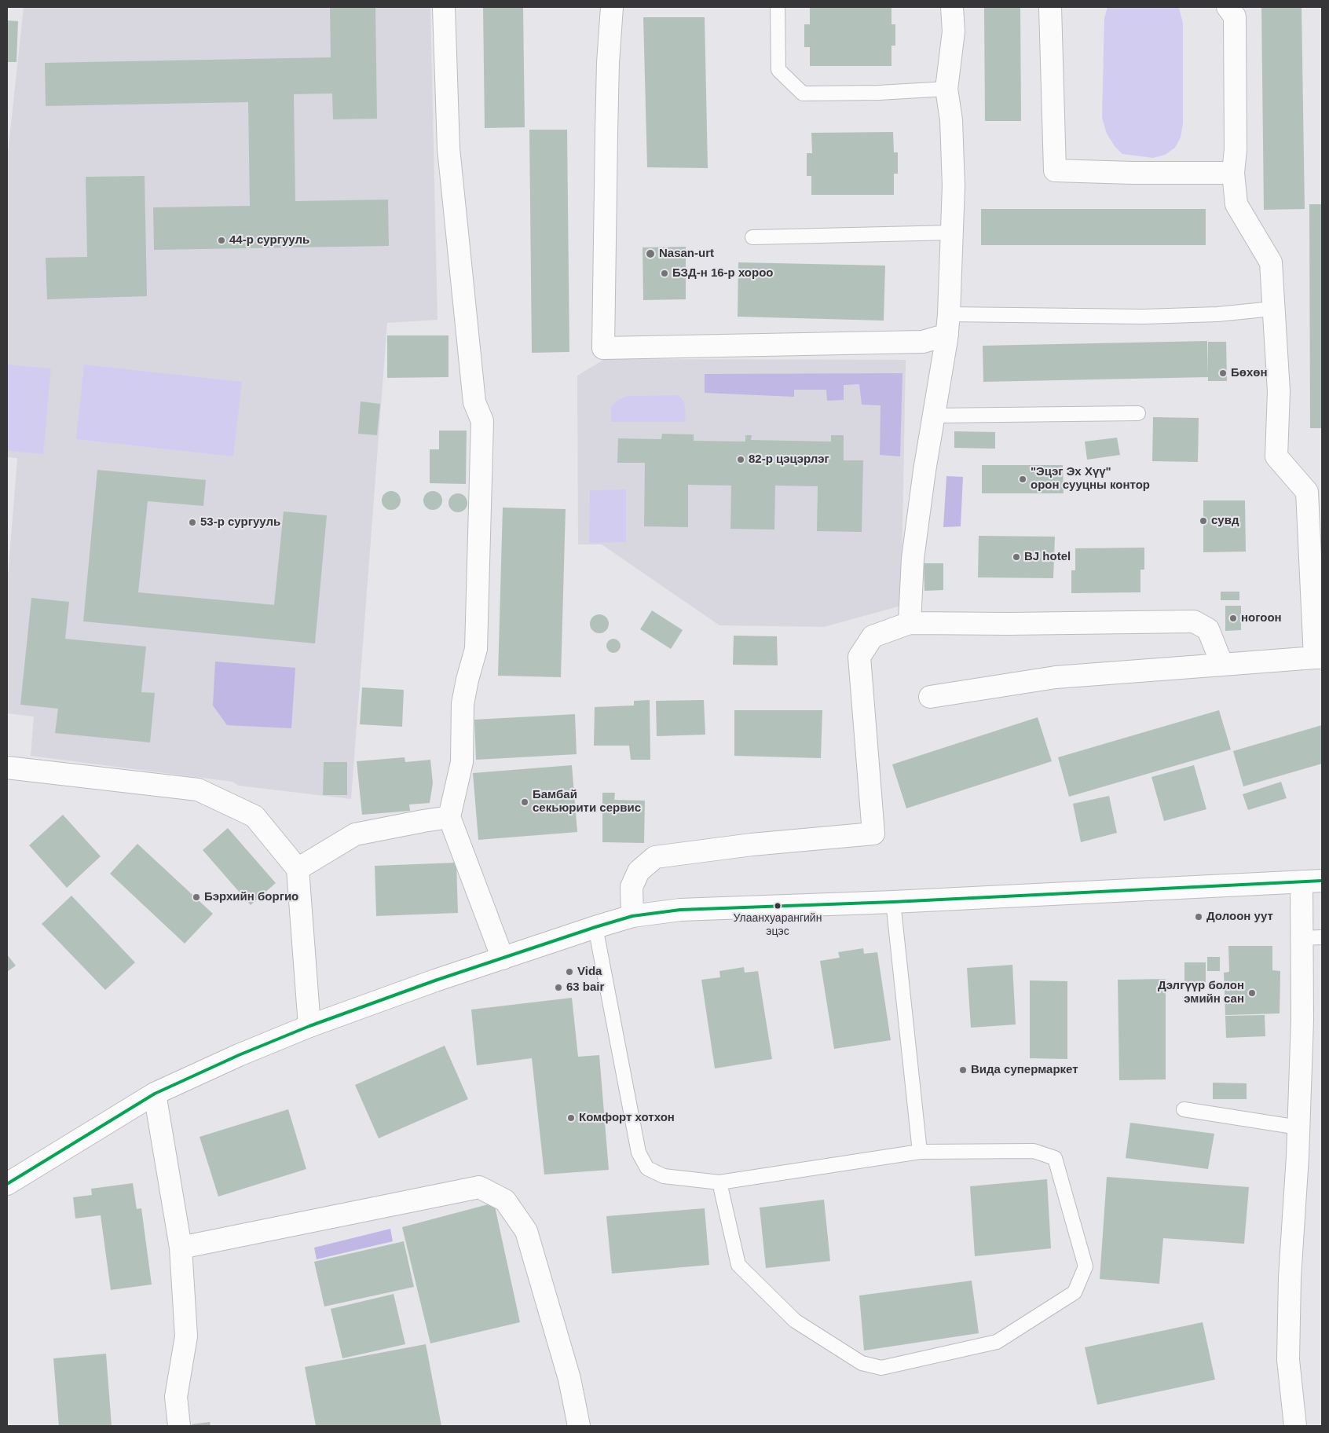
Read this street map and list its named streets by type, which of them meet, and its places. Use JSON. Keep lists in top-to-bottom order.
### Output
{
  "places": [
    "44-р сургууль",
    "Nasan-urt",
    "БЗД-н 16-р хороо",
    "Бөхөн",
    "82-р цэцэрлэг",
    "\"Эцэг Эх Хүү\" орон сууцны контор",
    "сувд",
    "53-р сургууль",
    "BJ hotel",
    "ногоон",
    "Бамбай секьюрити сервис",
    "Бэрхийн боргио",
    "Улаанхуарангийн эцэс",
    "Долоон уут",
    "Vida",
    "63 bair",
    "Дэлгүүр болон эмийн сан",
    "Вида супермаркет",
    "Комфорт хотхон"
  ]
}
